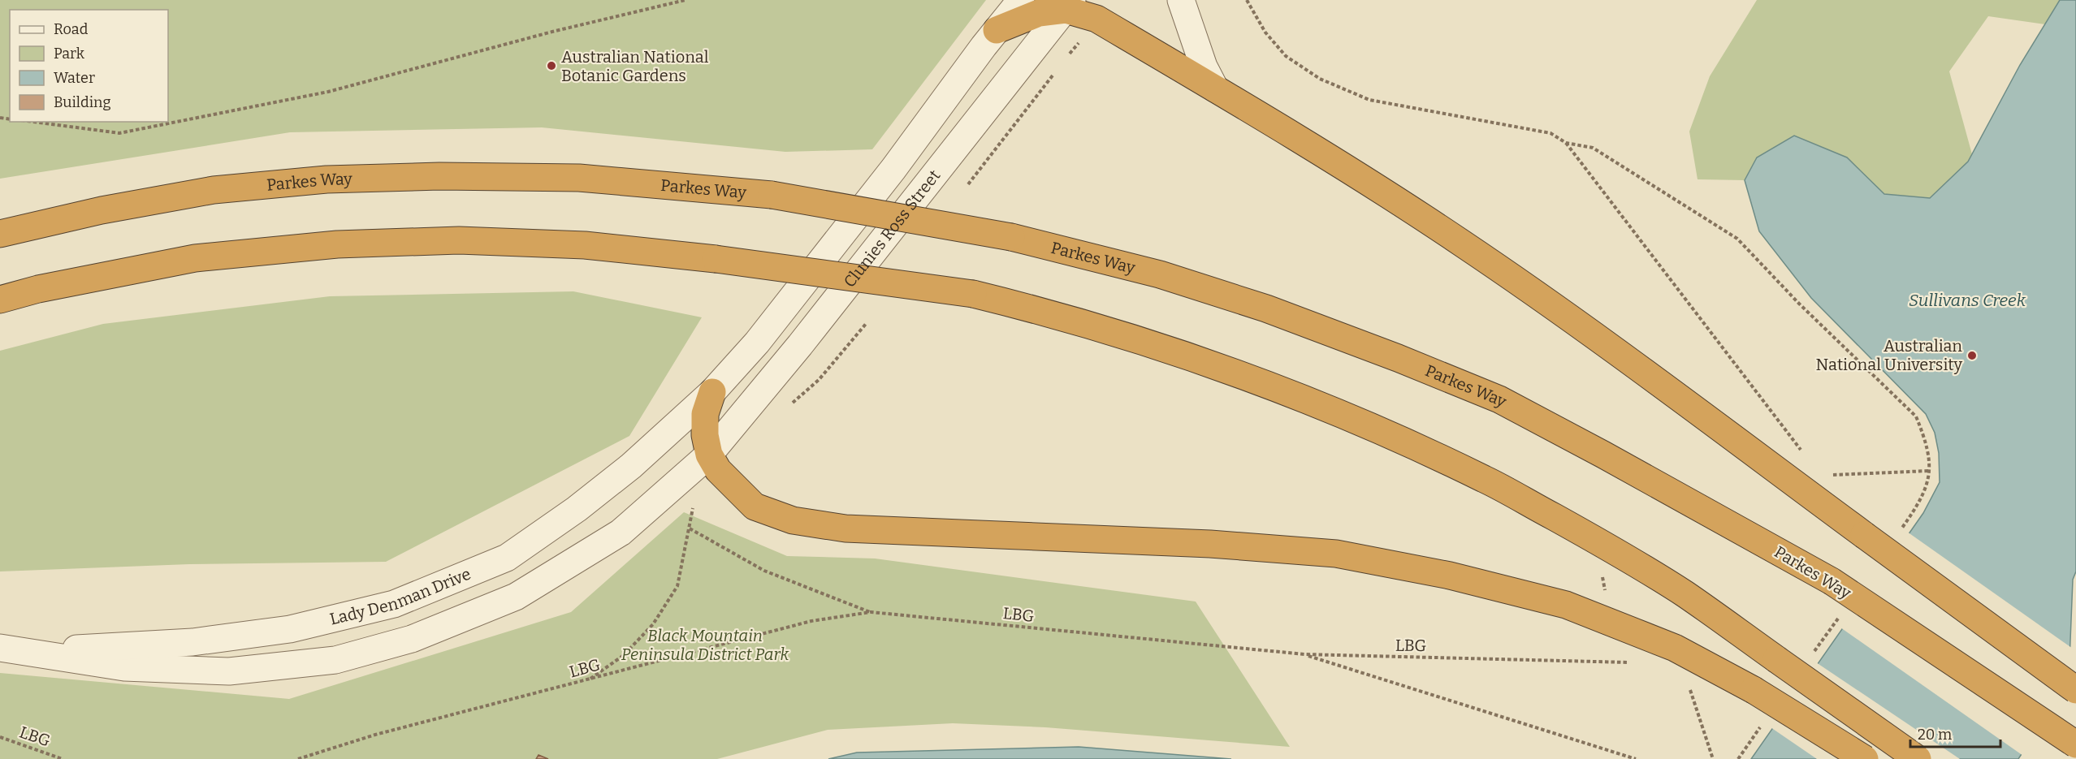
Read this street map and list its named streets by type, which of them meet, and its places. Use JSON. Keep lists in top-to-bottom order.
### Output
{
  "streets": {
    "highway": ["Parkes Way"],
    "street": ["Clunies Ross Street", "Lady Denman Drive"],
    "path": ["LBG"]
  },
  "crossings": [
    ["Clunies Ross Street", "Lady Denman Drive"]
  ],
  "water": ["Sullivans Creek"],
  "parks": ["Black Mountain Peninsula District Park"],
  "places": ["Australian National Botanic Gardens", "Australian National University"],
  "legend": [
    "Road",
    "Park",
    "Water",
    "Building"
  ],
  "scale_bar": "20 m"
}
